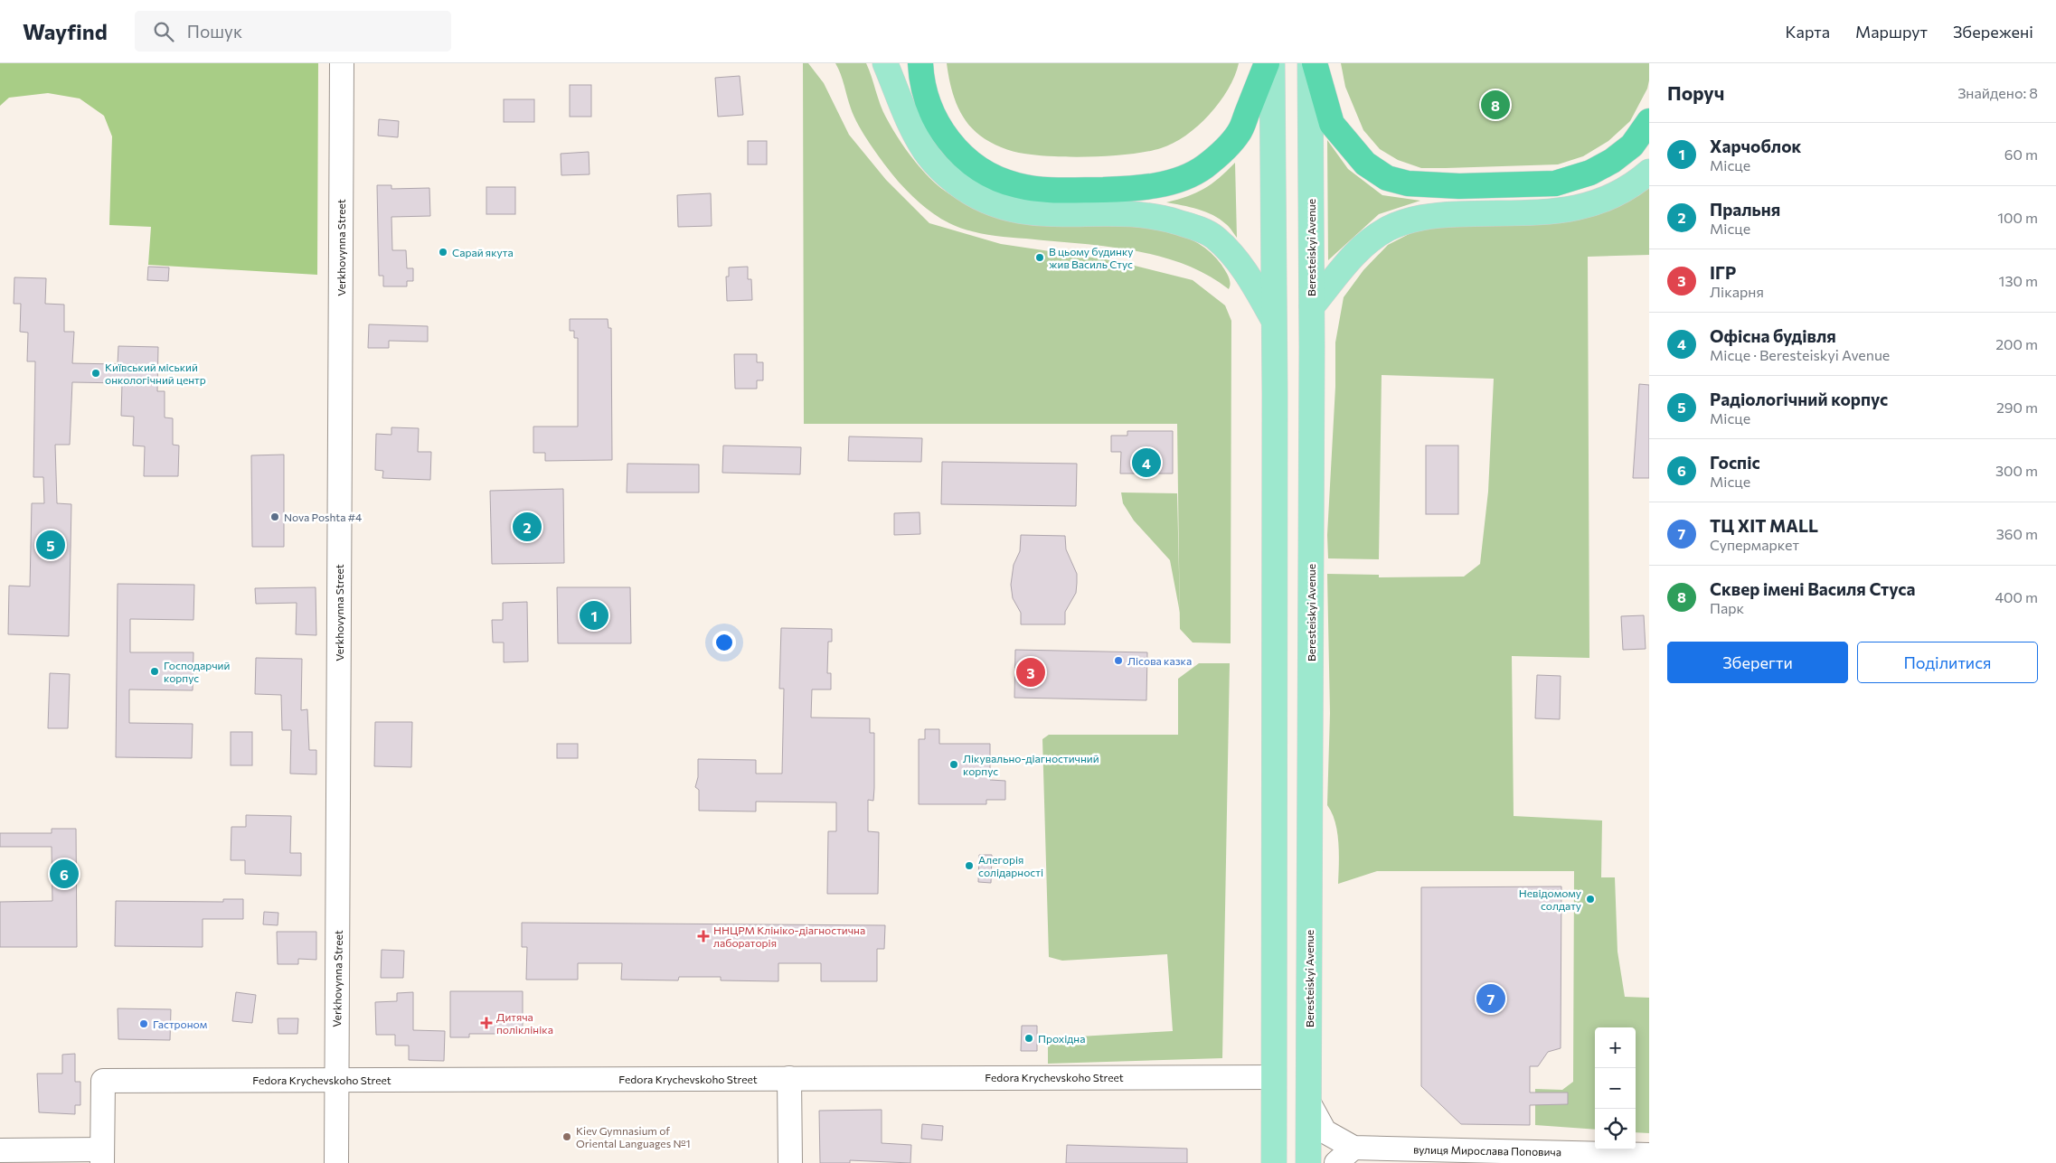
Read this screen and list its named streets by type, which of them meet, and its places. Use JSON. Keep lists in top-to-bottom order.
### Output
{
  "streets": {
    "main road": ["Beresteiskyi Avenue"],
    "street": ["Verkhovynna Street", "Fedora Krychevskoho Street", "вулиця Мирослава Поповича"]
  },
  "crossings": [
    ["Verkhovynna Street", "Fedora Krychevskoho Street"],
    ["Beresteiskyi Avenue", "вулиця Мирослава Поповича"]
  ],
  "places": {
    "other": [
      "Сарай якута",
      "В цьому будинку жив Василь Стус",
      "Київський міський онкологічний центр",
      "Nova Poshta #4",
      "Лісова казка",
      "Господарчий корпус",
      "Лікувально-діагностичний корпус",
      "Алегорія солідарності",
      "Невідомому солдату",
      "Гастроном",
      "Прохідна",
      "Kiev Gymnasium of Oriental Languages №1"
    ],
    "health": ["ННЦРМ Клініко-діагностична лабораторія", "Дитяча поліклініка"]
  },
  "page": {
    "header": "Wayfind",
    "search": "Пошук",
    "nav": ["Карта", "Маршрут", "Збережені"],
    "heading": ["Поруч", "Знайдено: 8"],
    "pins": [
      "8",
      "4",
      "2",
      "5",
      "1",
      "3",
      "6",
      "7"
    ],
    "list": [
      {
        "mark": "1",
        "name": "Харчоблок",
        "note": "Місце",
        "value": "60 m"
      },
      {
        "mark": "2",
        "name": "Пральня",
        "note": "Місце",
        "value": "100 m"
      },
      {
        "mark": "3",
        "name": "ІГР",
        "note": "Лікарня",
        "value": "130 m"
      },
      {
        "mark": "4",
        "name": "Офісна будівля",
        "note": "Місце · Beresteiskyi Avenue",
        "value": "200 m"
      },
      {
        "mark": "5",
        "name": "Радіологічний корпус",
        "note": "Місце",
        "value": "290 m"
      },
      {
        "mark": "6",
        "name": "Госпіс",
        "note": "Місце",
        "value": "300 m"
      },
      {
        "mark": "7",
        "name": "ТЦ ХІТ MALL",
        "note": "Супермаркет",
        "value": "360 m"
      },
      {
        "mark": "8",
        "name": "Сквер імені Василя Стуса",
        "note": "Парк",
        "value": "400 m"
      }
    ],
    "buttons": ["Зберегти", "Поділитися"],
    "map_buttons": ["+", "−"]
  }
}
